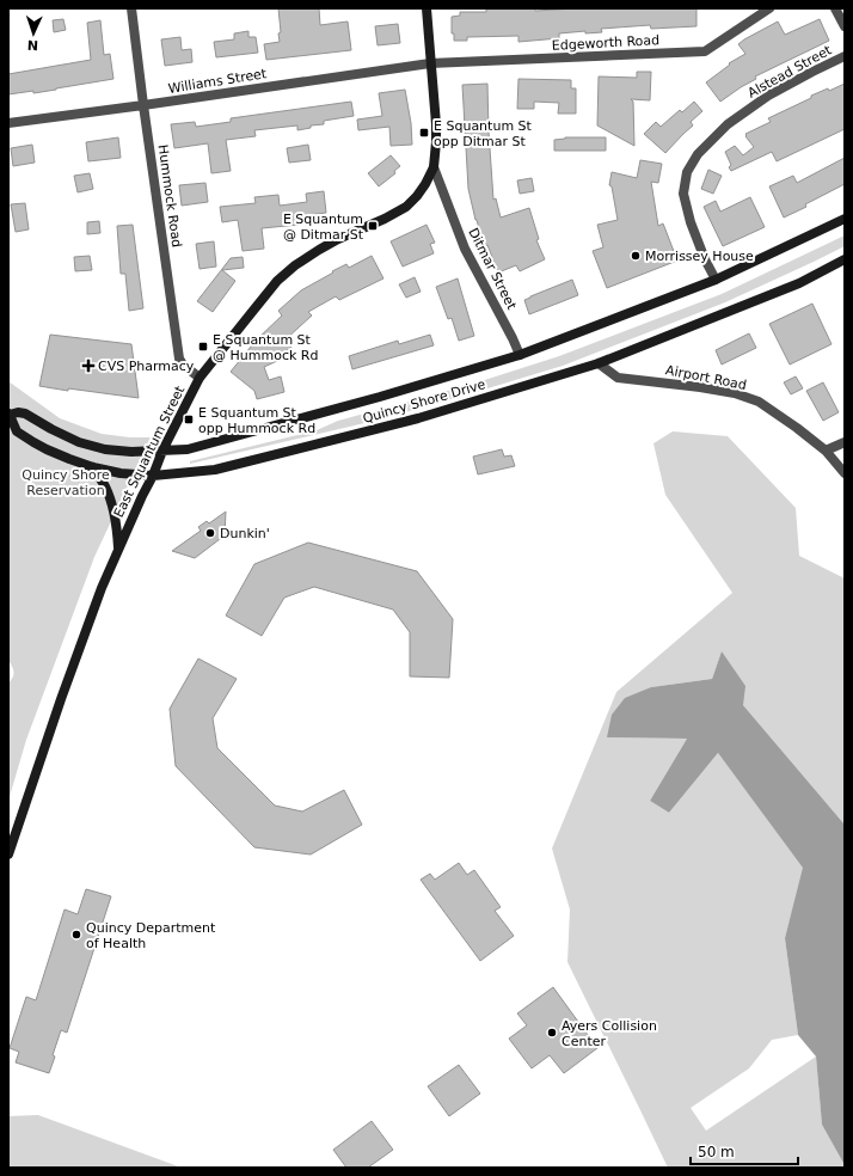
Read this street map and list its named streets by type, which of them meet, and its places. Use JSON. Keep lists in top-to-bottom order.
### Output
{
  "streets": {
    "main road": ["Quincy Shore Drive", "East Squantum Street"],
    "street": [
      "Edgeworth Road",
      "Alstead Street",
      "Williams Street",
      "Hummock Road",
      "Ditmar Street",
      "Airport Road"
    ]
  },
  "crossings": [
    ["Edgeworth Road", "Williams Street"],
    ["Edgeworth Road", "East Squantum Street"],
    ["Alstead Street", "Quincy Shore Drive"],
    ["Williams Street", "Hummock Road"],
    ["Williams Street", "East Squantum Street"],
    ["Hummock Road", "East Squantum Street"],
    ["Ditmar Street", "Quincy Shore Drive"],
    ["Ditmar Street", "East Squantum Street"],
    ["Airport Road", "Quincy Shore Drive"],
    ["Quincy Shore Drive", "East Squantum Street"]
  ],
  "parks": ["Quincy Shore Reservation"],
  "places": {
    "transit": [
      "E Squantum St opp Ditmar St",
      "E Squantum @ Ditmar St",
      "E Squantum St @ Hummock Rd",
      "E Squantum St opp Hummock Rd"
    ],
    "other": [
      "Morrissey House",
      "Dunkin'",
      "Quincy Department of Health",
      "Ayers Collision Center"
    ],
    "health": ["CVS Pharmacy"]
  },
  "scale_bar": "50 m",
  "north": "bottom"
}
